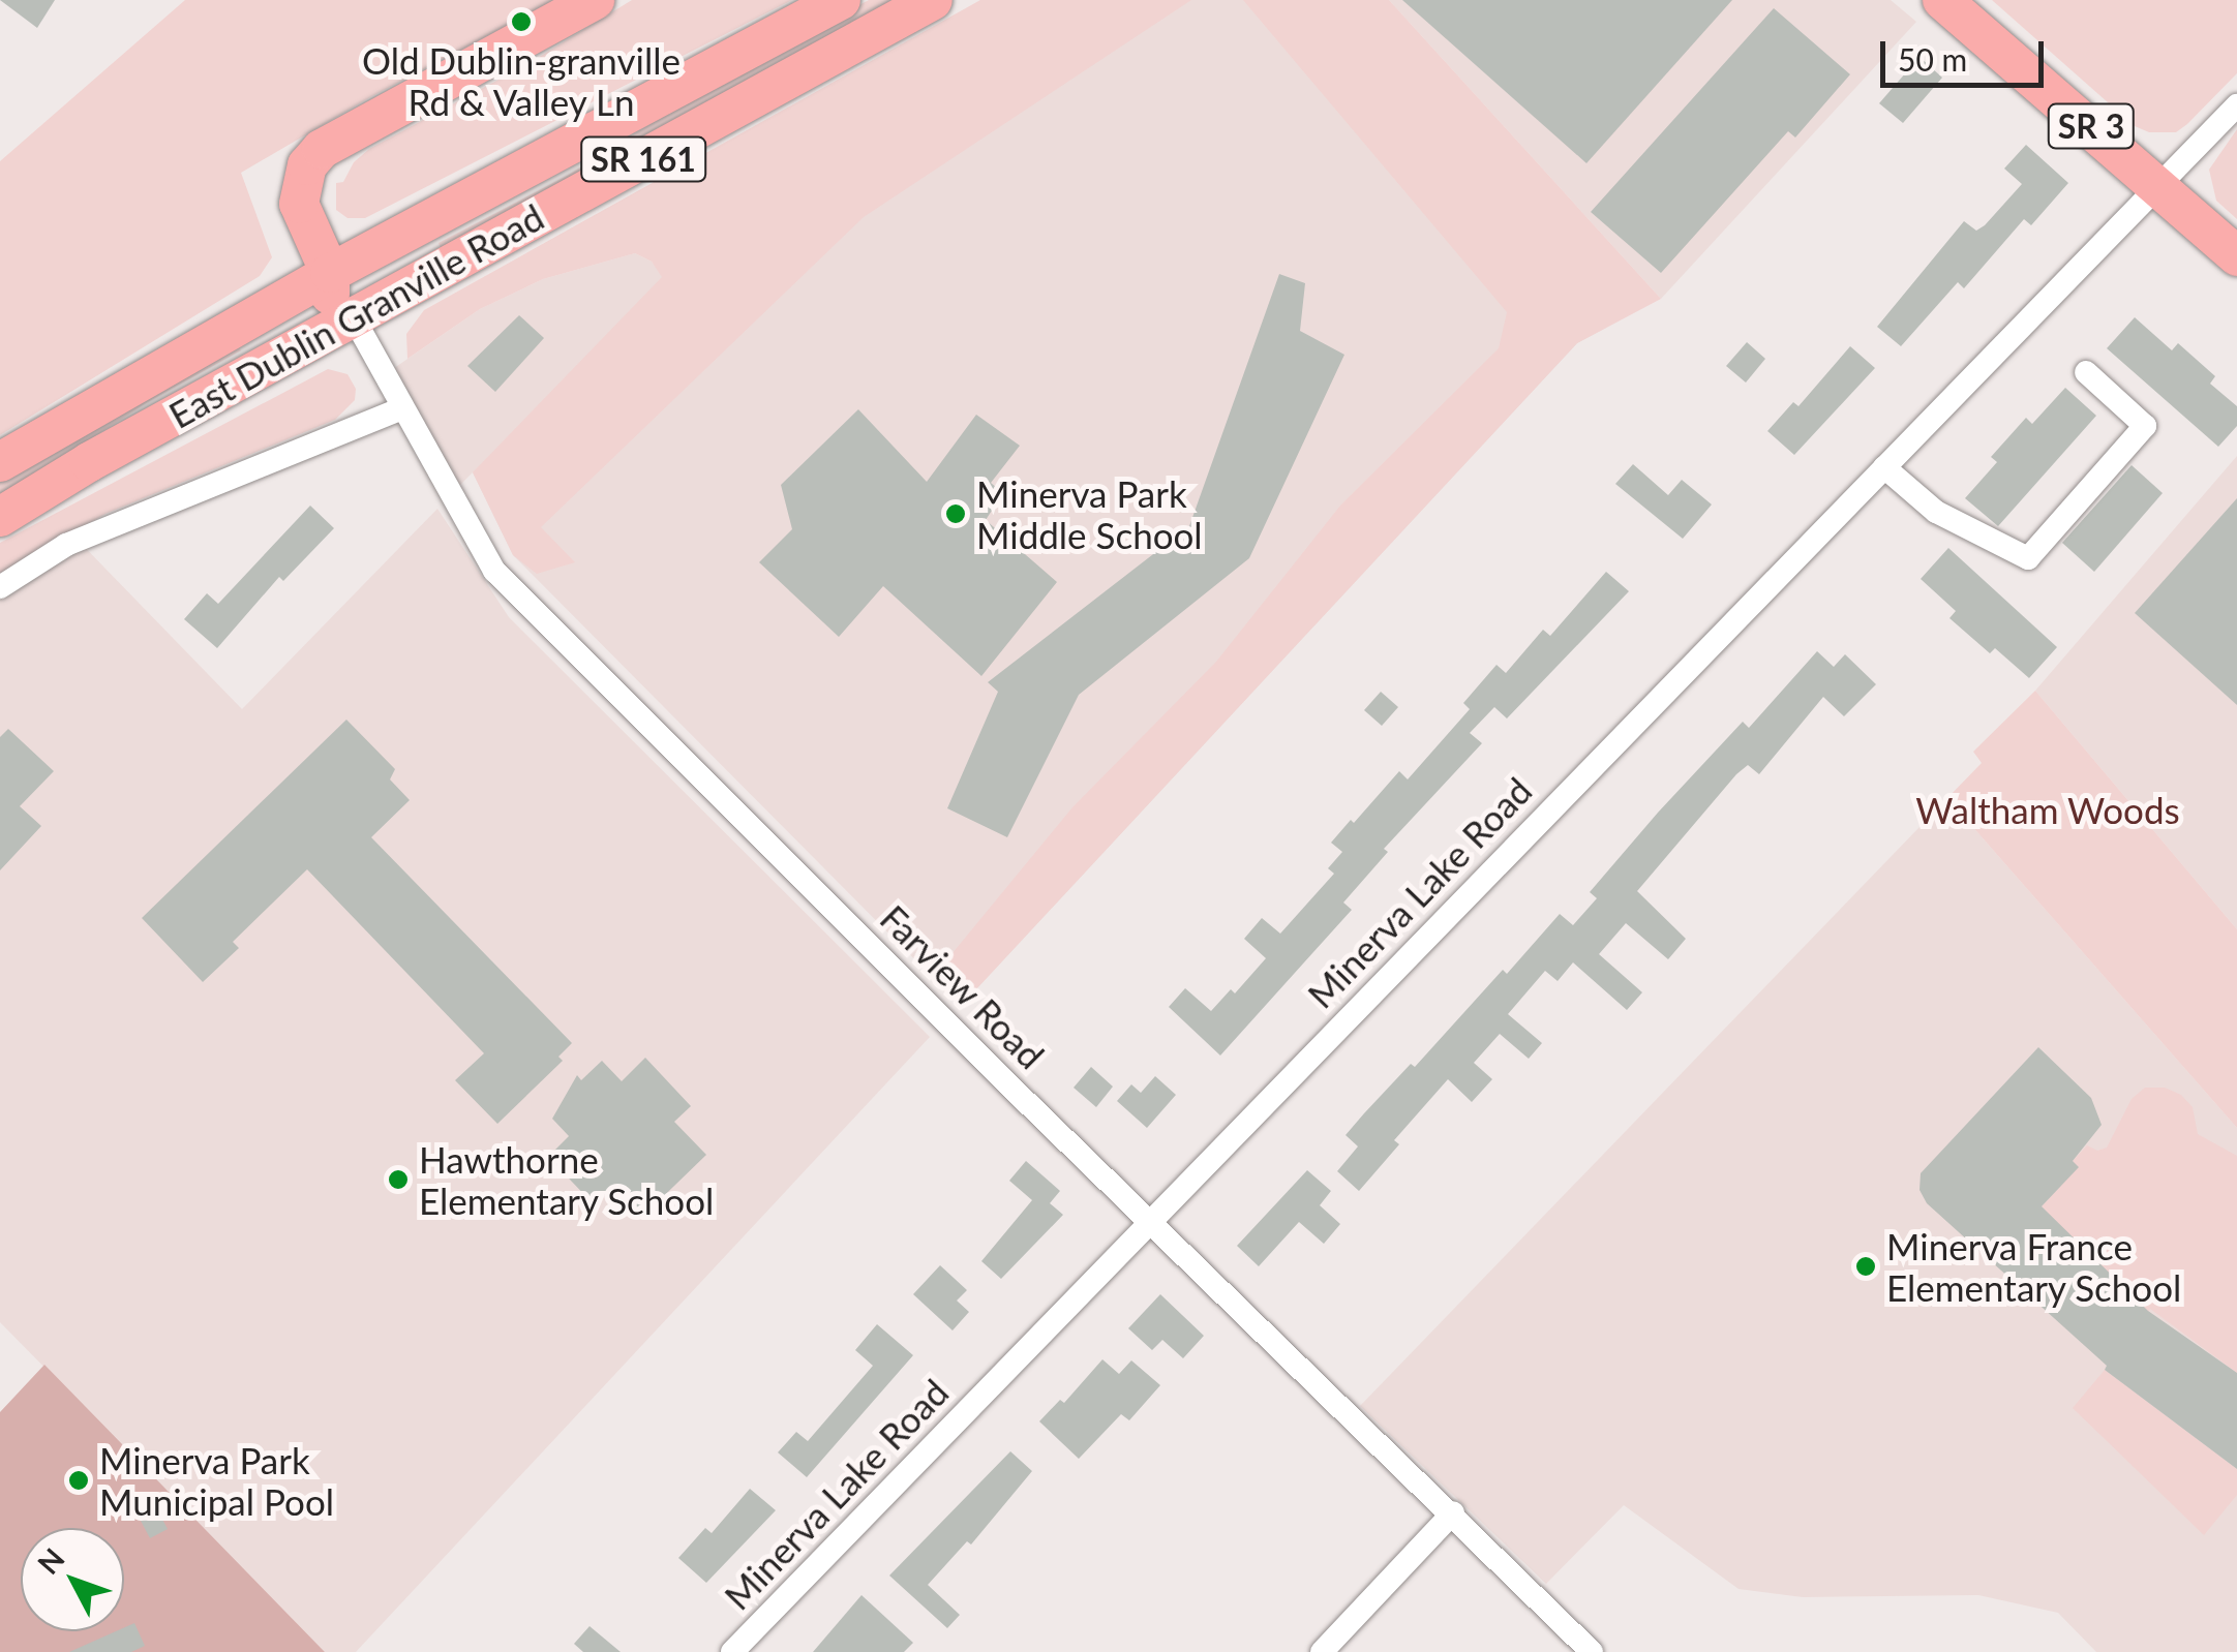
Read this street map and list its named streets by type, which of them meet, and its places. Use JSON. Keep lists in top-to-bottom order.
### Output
{
  "streets": {
    "main road": ["SR 3", "SR 161", "East Dublin Granville Road"],
    "street": ["Minerva Lake Road", "Farview Road"]
  },
  "crossings": [
    ["SR 3", "Minerva Lake Road"],
    ["East Dublin Granville Road", "Farview Road"],
    ["Minerva Lake Road", "Farview Road"]
  ],
  "parks": ["Waltham Woods"],
  "places": [
    "Old Dublin-granville Rd & Valley Ln",
    "Minerva Park Middle School",
    "Hawthorne Elementary School",
    "Minerva France Elementary School",
    "Minerva Park Municipal Pool"
  ],
  "scale_bar": "50 m",
  "north": "top left"
}
